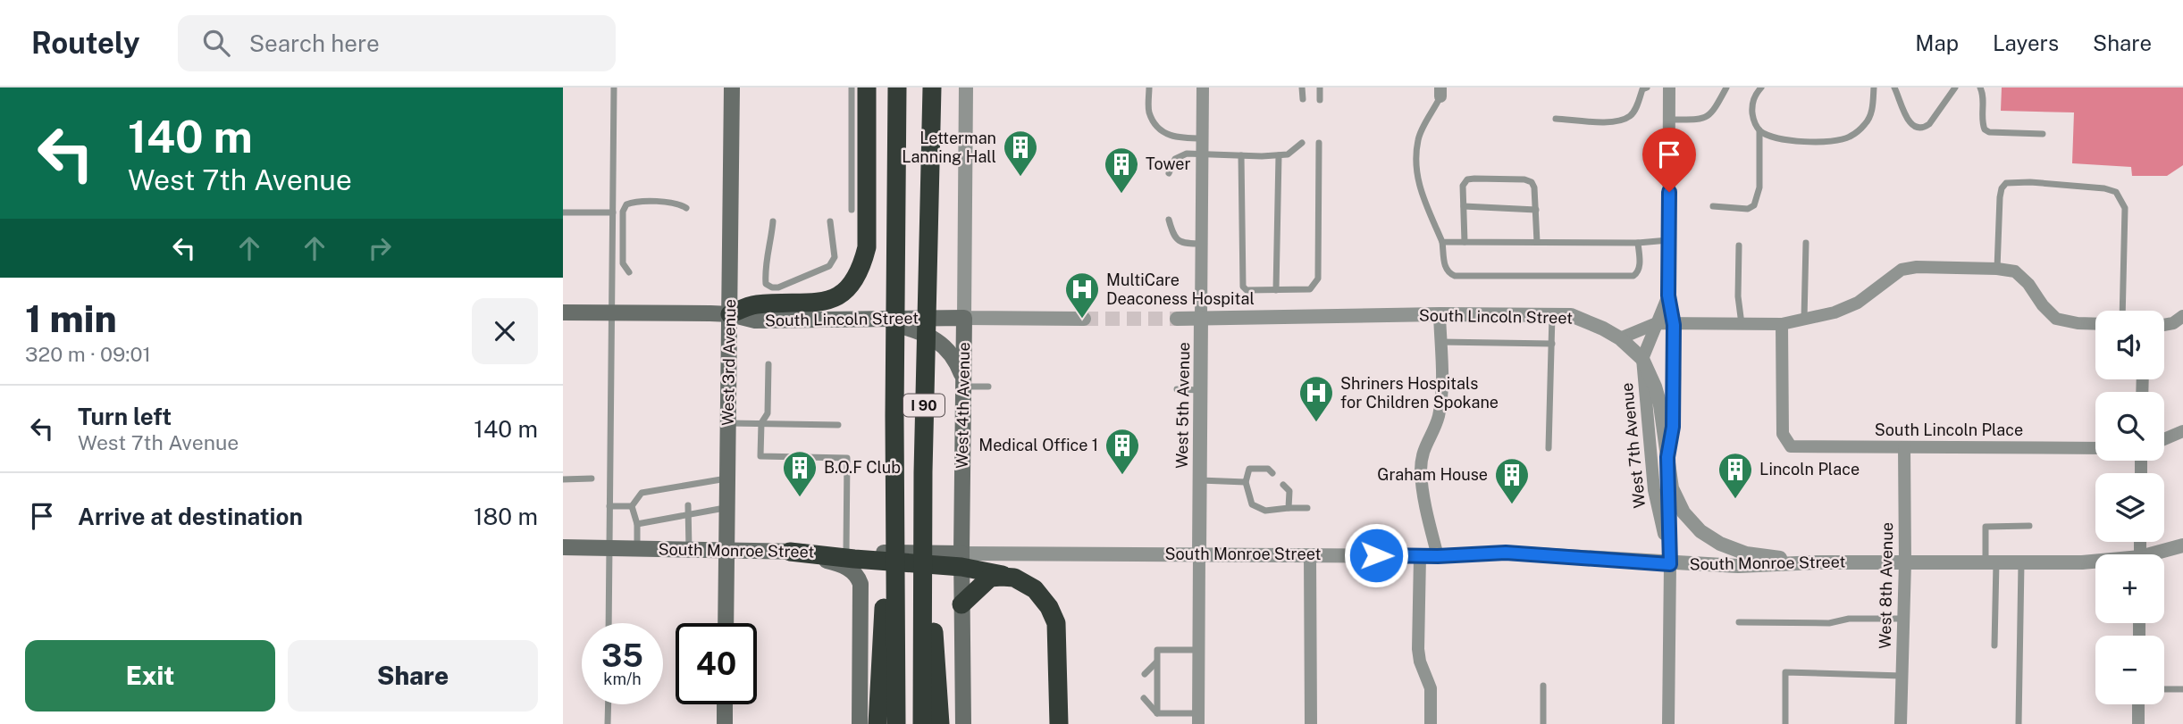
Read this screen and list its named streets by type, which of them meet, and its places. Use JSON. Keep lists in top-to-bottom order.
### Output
{
  "streets": {
    "highway": ["I 90"],
    "main road": [
      "South Lincoln Street",
      "West 3rd Avenue",
      "West 4th Avenue",
      "South Monroe Street"
    ],
    "street": [
      "West 5th Avenue",
      "South Lincoln Place",
      "West 7th Avenue",
      "West 8th Avenue"
    ]
  },
  "crossings": [
    ["South Lincoln Street", "West 3rd Avenue"],
    ["South Lincoln Street", "West 4th Avenue"],
    ["South Lincoln Street", "West 5th Avenue"],
    ["South Lincoln Street", "West 7th Avenue"],
    ["West 3rd Avenue", "South Monroe Street"],
    ["West 4th Avenue", "South Monroe Street"],
    ["West 5th Avenue", "South Monroe Street"],
    ["South Lincoln Place", "West 8th Avenue"],
    ["West 7th Avenue", "South Monroe Street"],
    ["South Monroe Street", "West 8th Avenue"]
  ],
  "places": {
    "building": [
      "Letterman Lanning Hall",
      "Tower",
      "Medical Office 1",
      "B.O.F Club",
      "Lincoln Place",
      "Graham House"
    ],
    "hospital": ["MultiCare Deaconess Hospital", "Shriners Hospitals for Children Spokane"]
  },
  "page": {
    "header": "Routely",
    "search": "Search here",
    "nav": ["Map", "Layers", "Share"],
    "turn": ["140 m", "West 7th Avenue"],
    "heading": ["1 min", "320 m · 09:01"],
    "map_buttons": ["+", "−"],
    "list": [
      {
        "name": "Turn left",
        "note": "West 7th Avenue",
        "value": "140 m"
      },
      {
        "name": "Arrive at destination",
        "value": "180 m"
      }
    ],
    "speed": "35 km/h",
    "limit": "40",
    "buttons": ["Exit", "Share"]
  }
}
